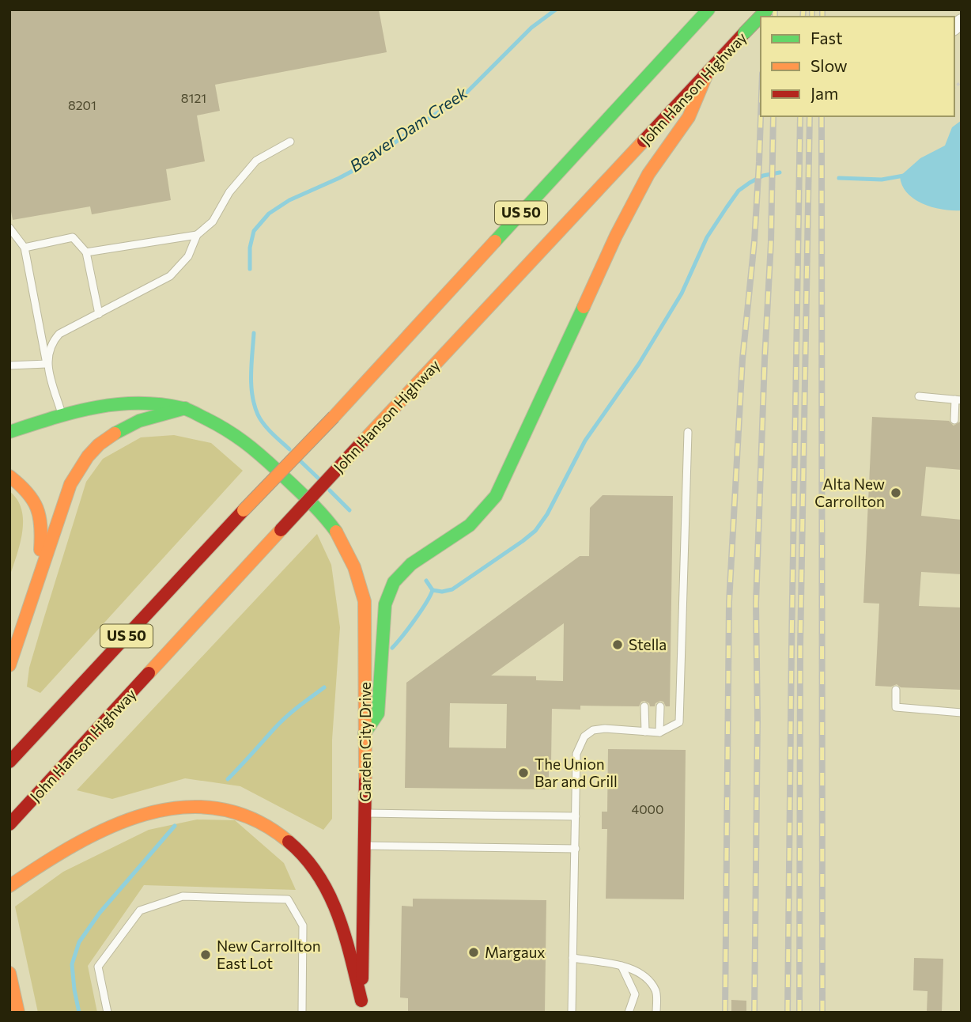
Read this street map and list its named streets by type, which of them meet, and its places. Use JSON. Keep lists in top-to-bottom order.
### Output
{
  "streets": {
    "main road": ["John Hanson Highway", "US 50", "Garden City Drive"]
  },
  "water": ["Beaver Dam Creek"],
  "places": [
    "Alta New Carrollton",
    "Stella",
    "The Union Bar and Grill",
    "Margaux",
    "New Carrollton East Lot"
  ],
  "house_numbers": ["8121", "8201", "4000"],
  "legend": ["Fast", "Slow", "Jam"]
}
